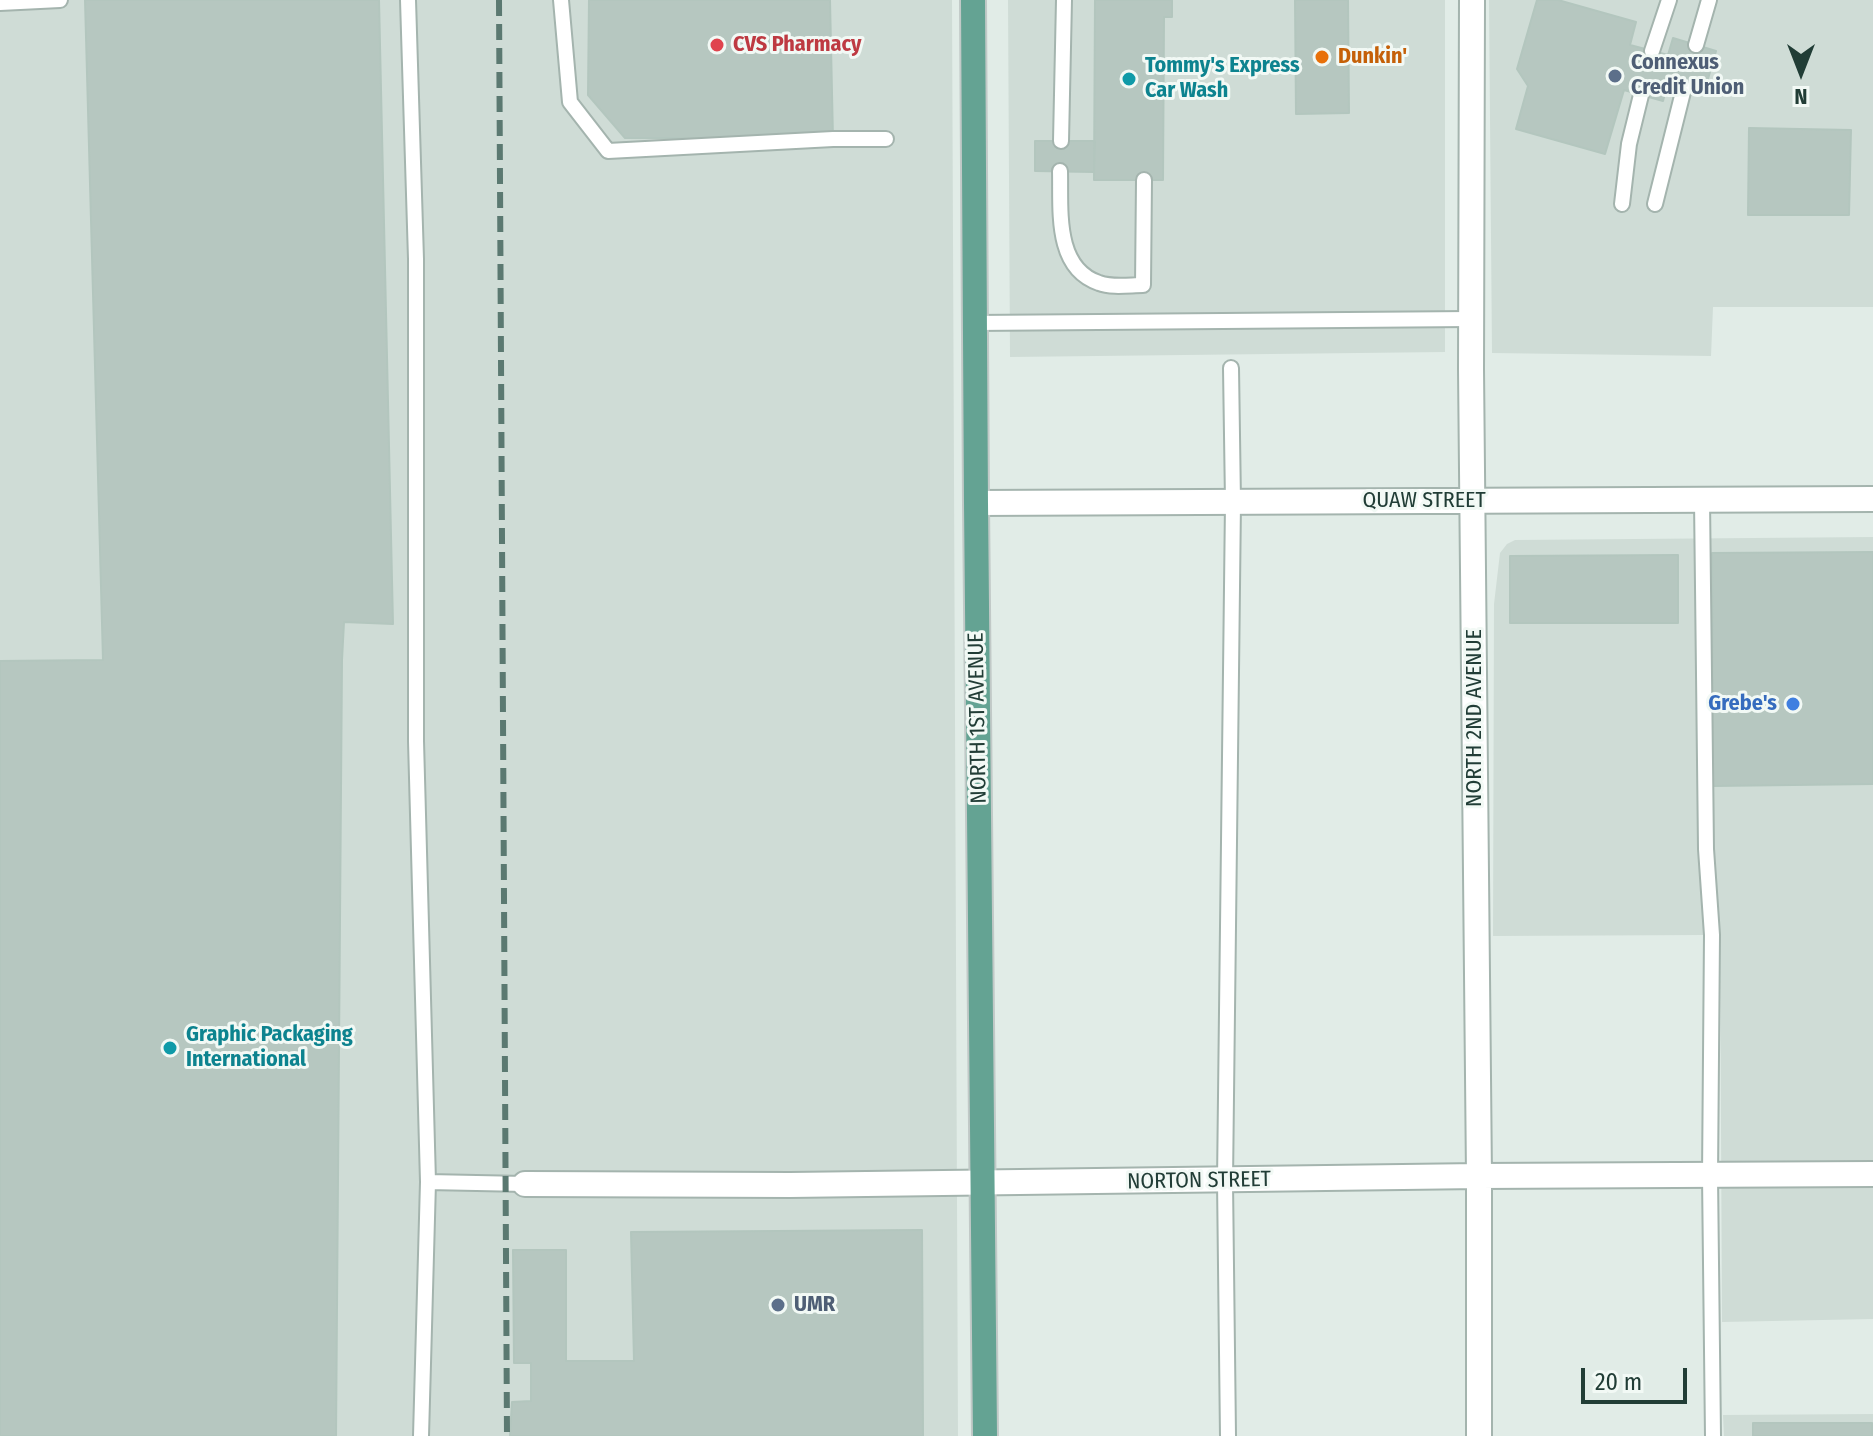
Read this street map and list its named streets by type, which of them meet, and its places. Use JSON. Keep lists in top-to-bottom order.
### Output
{
  "streets": {
    "main road": ["NORTH 1ST AVENUE"],
    "street": ["QUAW STREET", "NORTH 2ND AVENUE", "NORTON STREET"]
  },
  "crossings": [
    ["QUAW STREET", "NORTH 1ST AVENUE"],
    ["QUAW STREET", "NORTH 2ND AVENUE"],
    ["NORTH 1ST AVENUE", "NORTON STREET"],
    ["NORTH 2ND AVENUE", "NORTON STREET"]
  ],
  "places": [
    "CVS Pharmacy",
    "Dunkin'",
    "Connexus Credit Union",
    "Tommy's Express Car Wash",
    "Grebe's",
    "Graphic Packaging International",
    "UMR"
  ],
  "scale_bar": "20 m",
  "north": "bottom"
}
